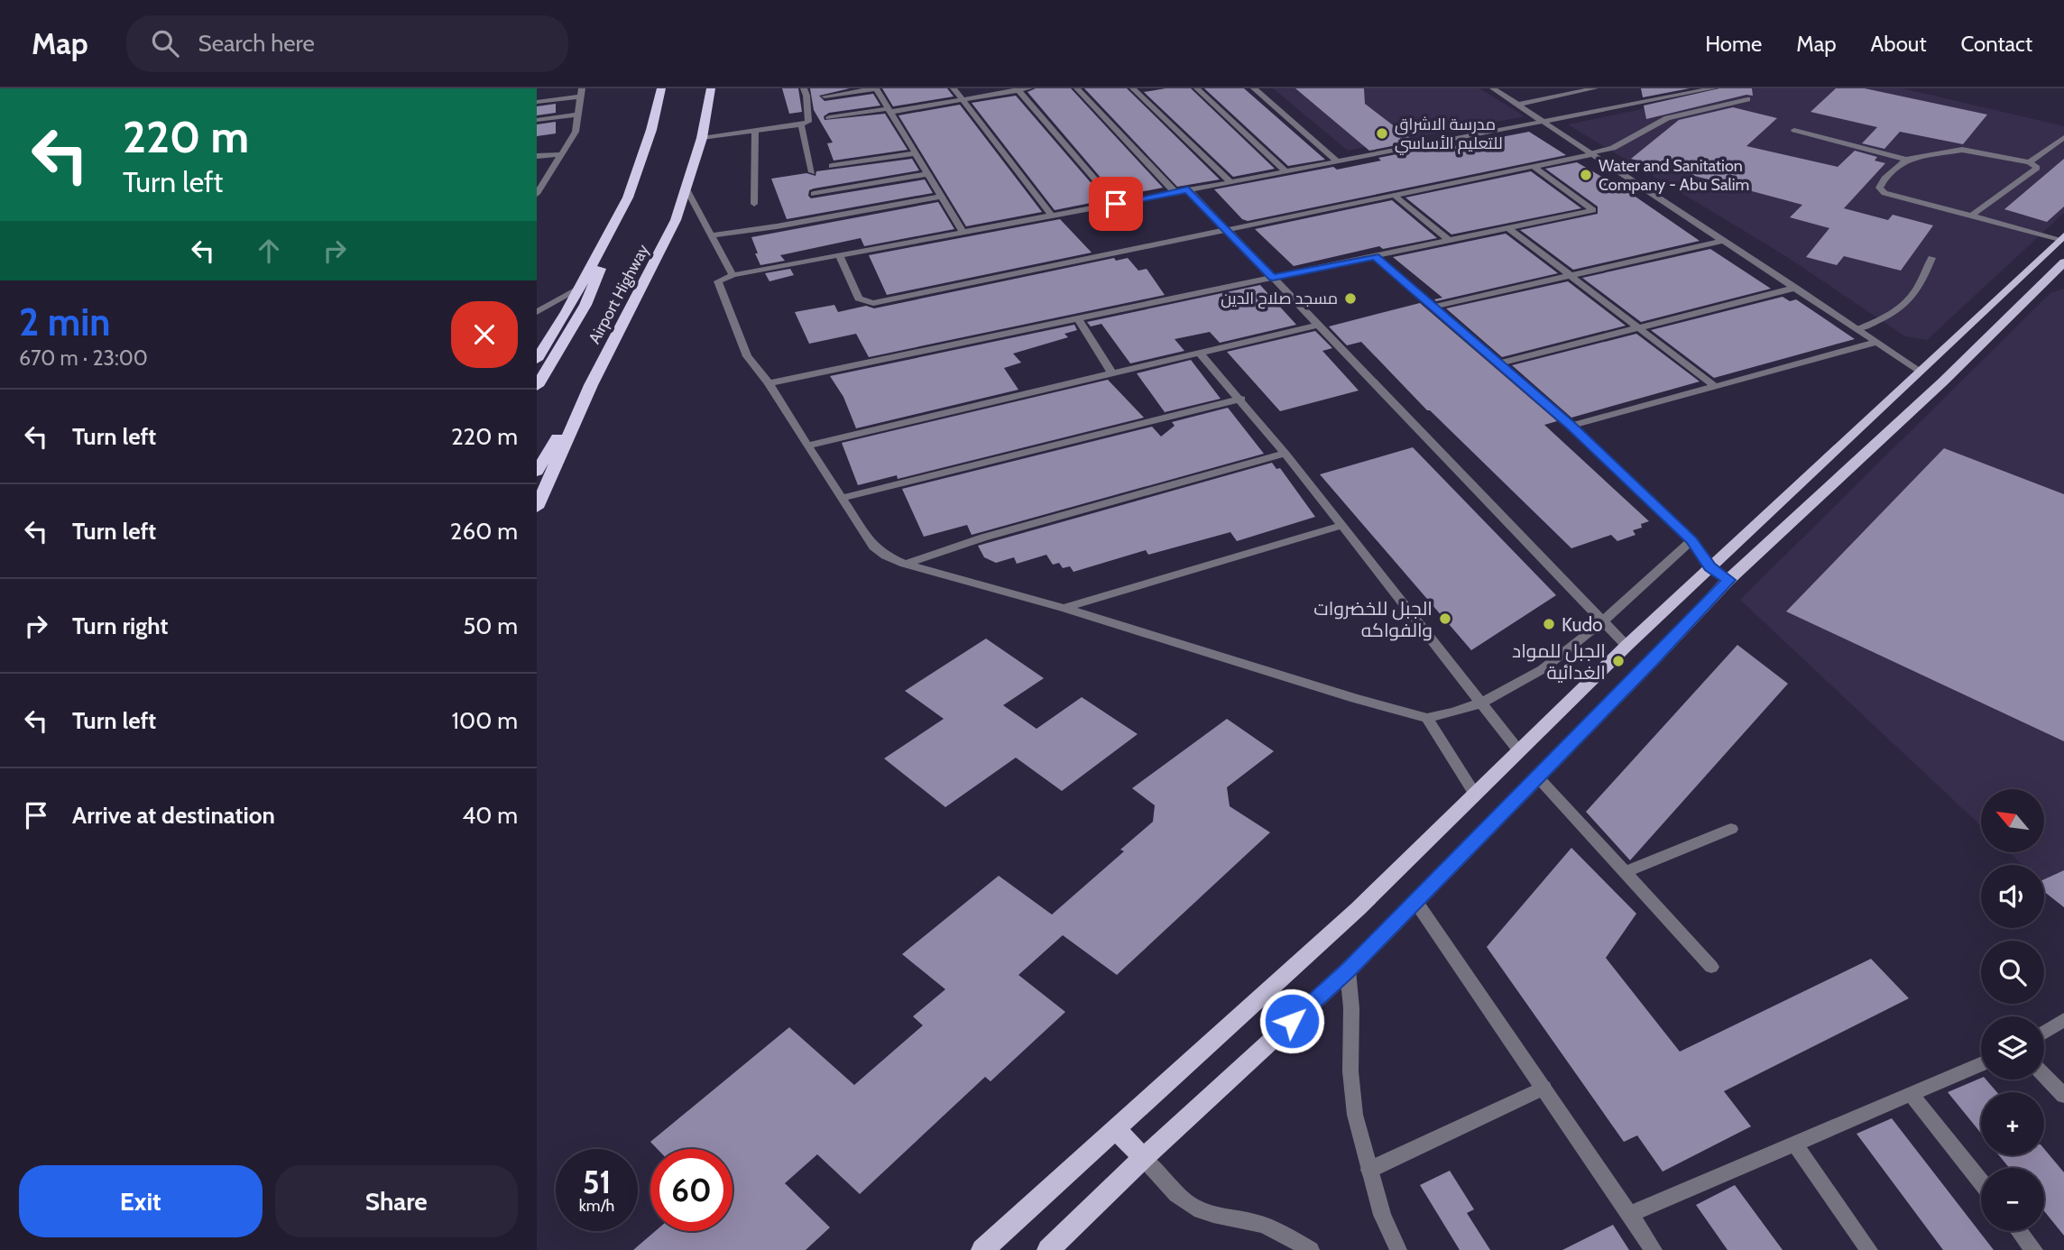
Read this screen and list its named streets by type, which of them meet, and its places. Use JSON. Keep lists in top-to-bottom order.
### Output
{
  "streets": {
    "highway": ["Airport Highway"]
  },
  "places": [
    "مدرسة الاشراق للتعليم الأساسي",
    "Water and Sanitation Company - Abu Salim",
    "مسجد صلاح الدين",
    "الجبل للخضروات والفواكه",
    "Kudo",
    "الجبل للمواد الغدائية"
  ],
  "north": "top left",
  "page": {
    "header": "Map",
    "search": "Search here",
    "nav": [
      "Home",
      "Map",
      "About",
      "Contact"
    ],
    "turn": ["220 m", "Turn left"],
    "heading": ["2 min", "670 m · 23:00"],
    "list": [
      {
        "name": "Turn left",
        "value": "220 m"
      },
      {
        "name": "Turn left",
        "value": "260 m"
      },
      {
        "name": "Turn right",
        "value": "50 m"
      },
      {
        "name": "Turn left",
        "value": "100 m"
      },
      {
        "name": "Arrive at destination",
        "value": "40 m"
      }
    ],
    "map_buttons": ["+", "−"],
    "speed": "51 km/h",
    "limit": "60",
    "buttons": ["Exit", "Share"]
  }
}
